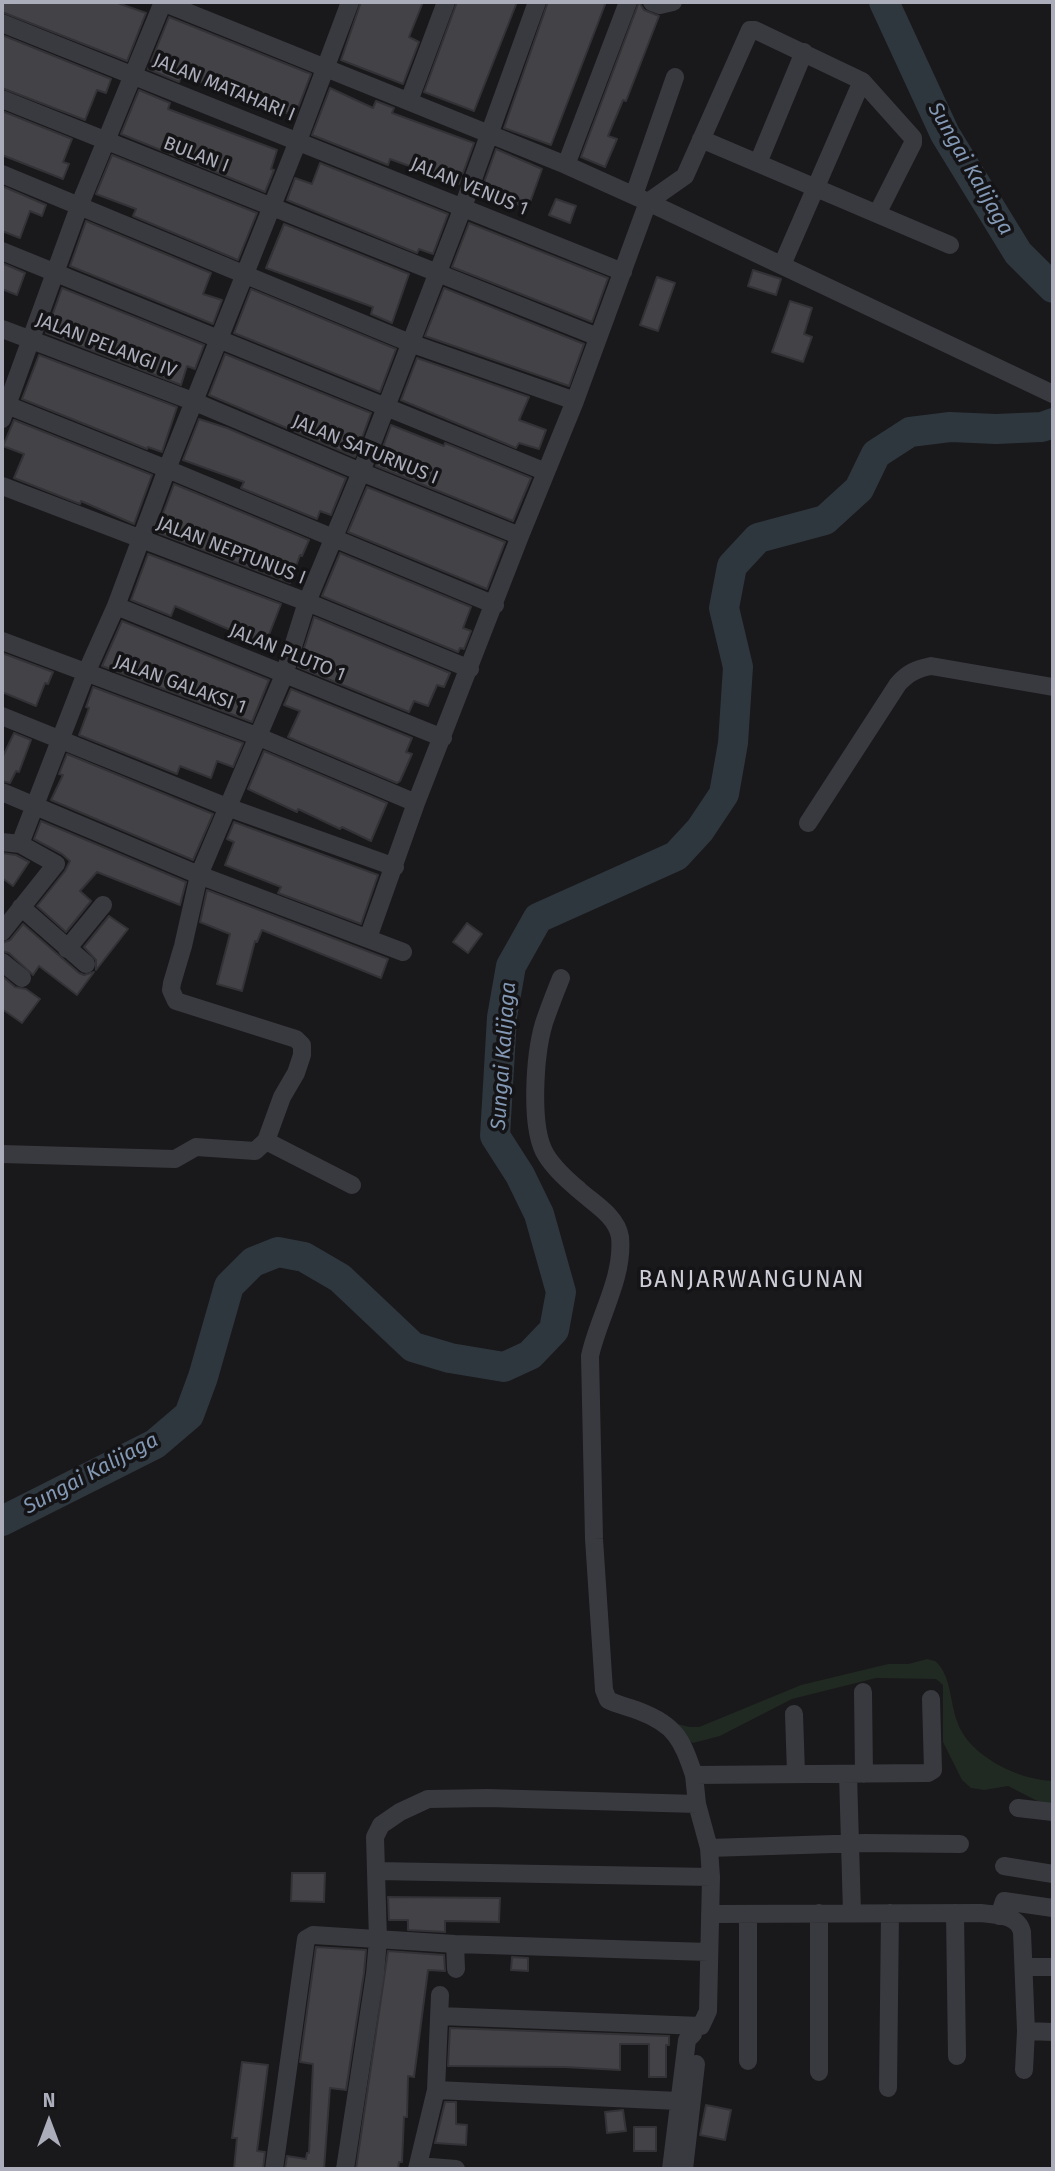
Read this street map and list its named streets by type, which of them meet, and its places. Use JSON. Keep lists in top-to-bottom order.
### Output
{
  "streets": {
    "street": [
      "JALAN MATAHARI I",
      "BULAN I",
      "JALAN VENUS 1",
      "JALAN PELANGI IV",
      "JALAN SATURNUS I",
      "JALAN NEPTUNUS I",
      "JALAN PLUTO 1",
      "JALAN GALAKSI 1"
    ]
  },
  "crossings": [
    ["JALAN MATAHARI I", "JALAN VENUS 1"],
    ["JALAN PELANGI IV", "JALAN SATURNUS I"]
  ],
  "districts": ["BANJARWANGUNAN"],
  "water": ["Sungai Kalijaga"],
  "north": "top"
}
